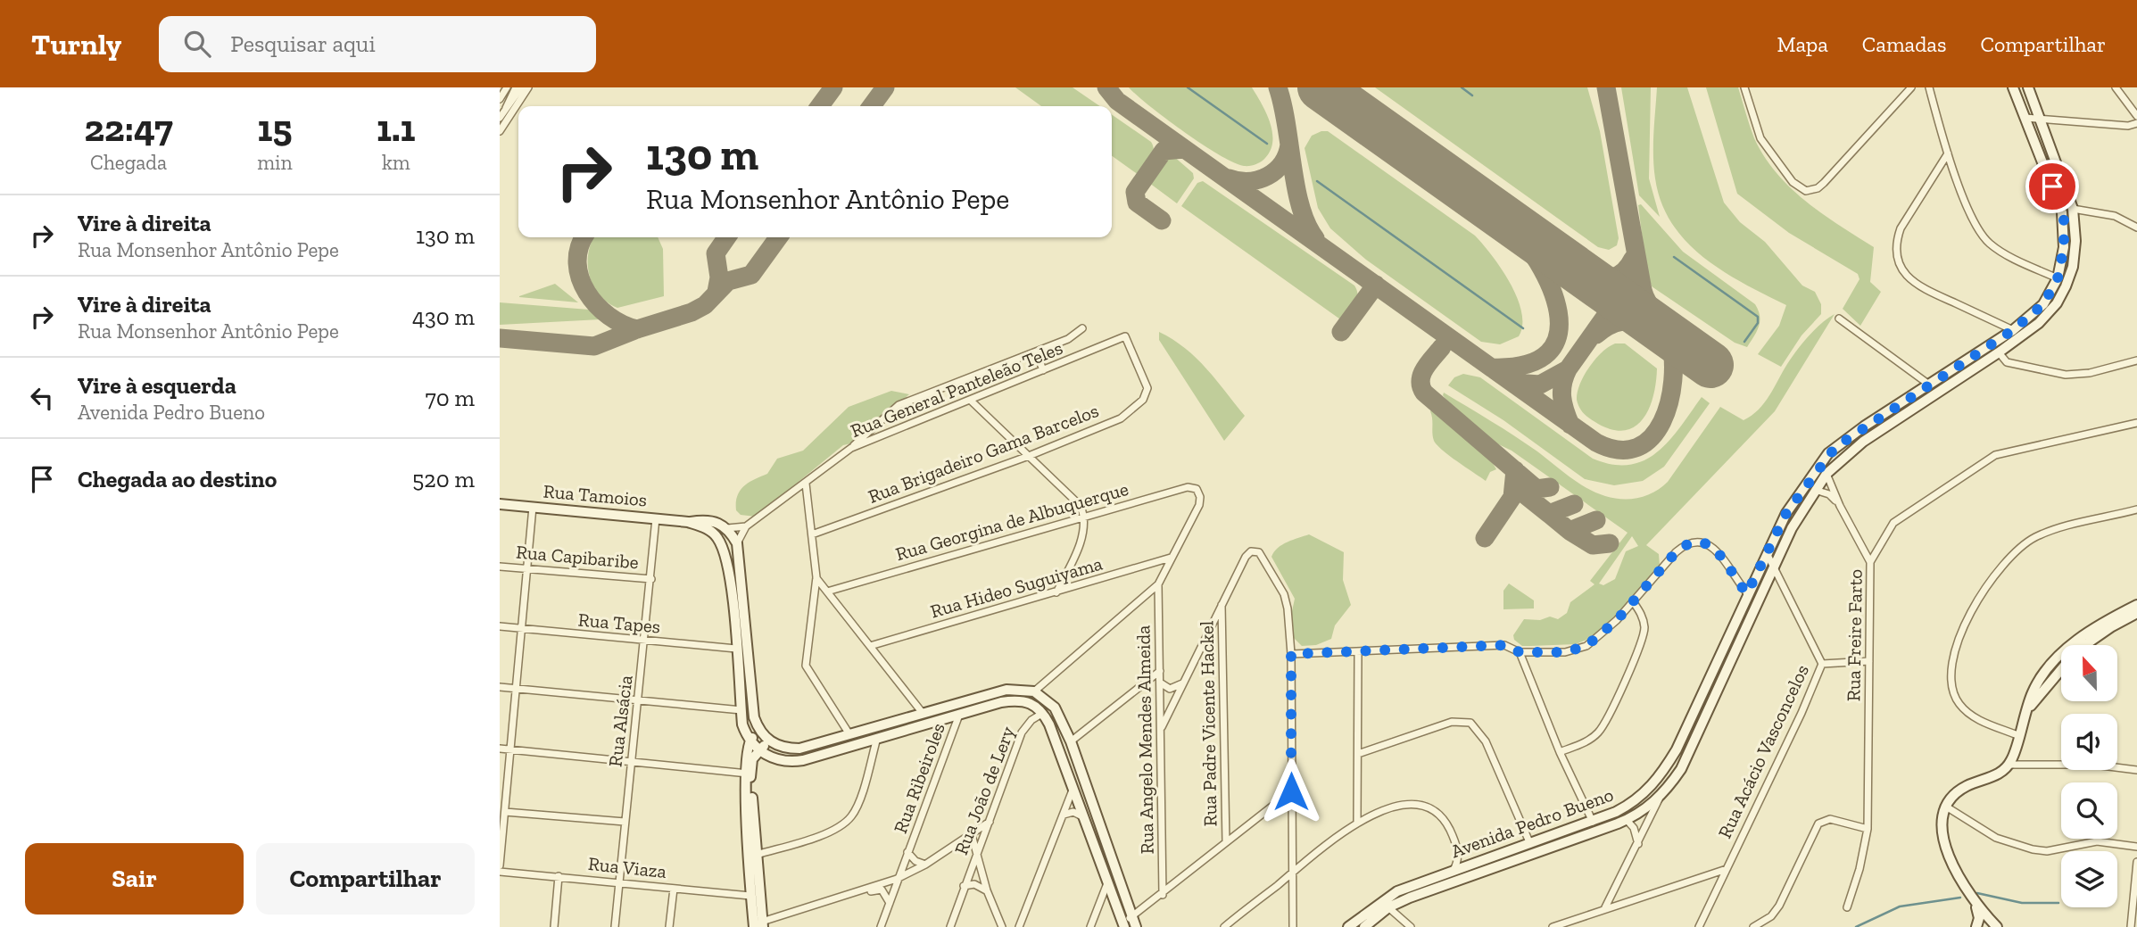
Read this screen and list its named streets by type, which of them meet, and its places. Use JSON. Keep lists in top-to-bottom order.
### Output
{
  "streets": {
    "main road": ["Rua Tamoios", "Avenida Pedro Bueno"],
    "street": [
      "Rua General Panteleão Teles",
      "Rua Brigadeiro Gama Barcelos",
      "Rua Georgina de Albuquerque",
      "Rua Capibaribe",
      "Rua Hideo Suguiyama",
      "Rua Tapes",
      "Rua Freire Farto",
      "Rua Alsácia",
      "Rua Padre Vicente Hackel",
      "Rua Angelo Mendes Almeida",
      "Rua Acácio Vasconcelos",
      "Rua Ribeiroles",
      "Rua João de Lery",
      "Rua Viaza"
    ]
  },
  "crossings": [
    ["Rua General Panteleão Teles", "Rua Brigadeiro Gama Barcelos"],
    ["Rua Tamoios", "Rua Alsácia"],
    ["Rua Georgina de Albuquerque", "Rua Hideo Suguiyama"],
    ["Rua Capibaribe", "Rua Alsácia"],
    ["Rua Tapes", "Rua Alsácia"],
    ["Rua Alsácia", "Rua Viaza"],
    ["Rua Acácio Vasconcelos", "Avenida Pedro Bueno"]
  ],
  "north": "top",
  "page": {
    "header": "Turnly",
    "search": "Pesquisar aqui",
    "nav": ["Mapa", "Camadas", "Compartilhar"],
    "eta": [
      "22:47",
      "Chegada",
      "15",
      "min",
      "1.1",
      "km"
    ],
    "turn": ["130 m", "Rua Monsenhor Antônio Pepe"],
    "list": [
      {
        "name": "Vire à direita",
        "note": "Rua Monsenhor Antônio Pepe",
        "value": "130 m"
      },
      {
        "name": "Vire à direita",
        "note": "Rua Monsenhor Antônio Pepe",
        "value": "430 m"
      },
      {
        "name": "Vire à esquerda",
        "note": "Avenida Pedro Bueno",
        "value": "70 m"
      },
      {
        "name": "Chegada ao destino",
        "value": "520 m"
      }
    ],
    "buttons": ["Sair", "Compartilhar"]
  }
}
